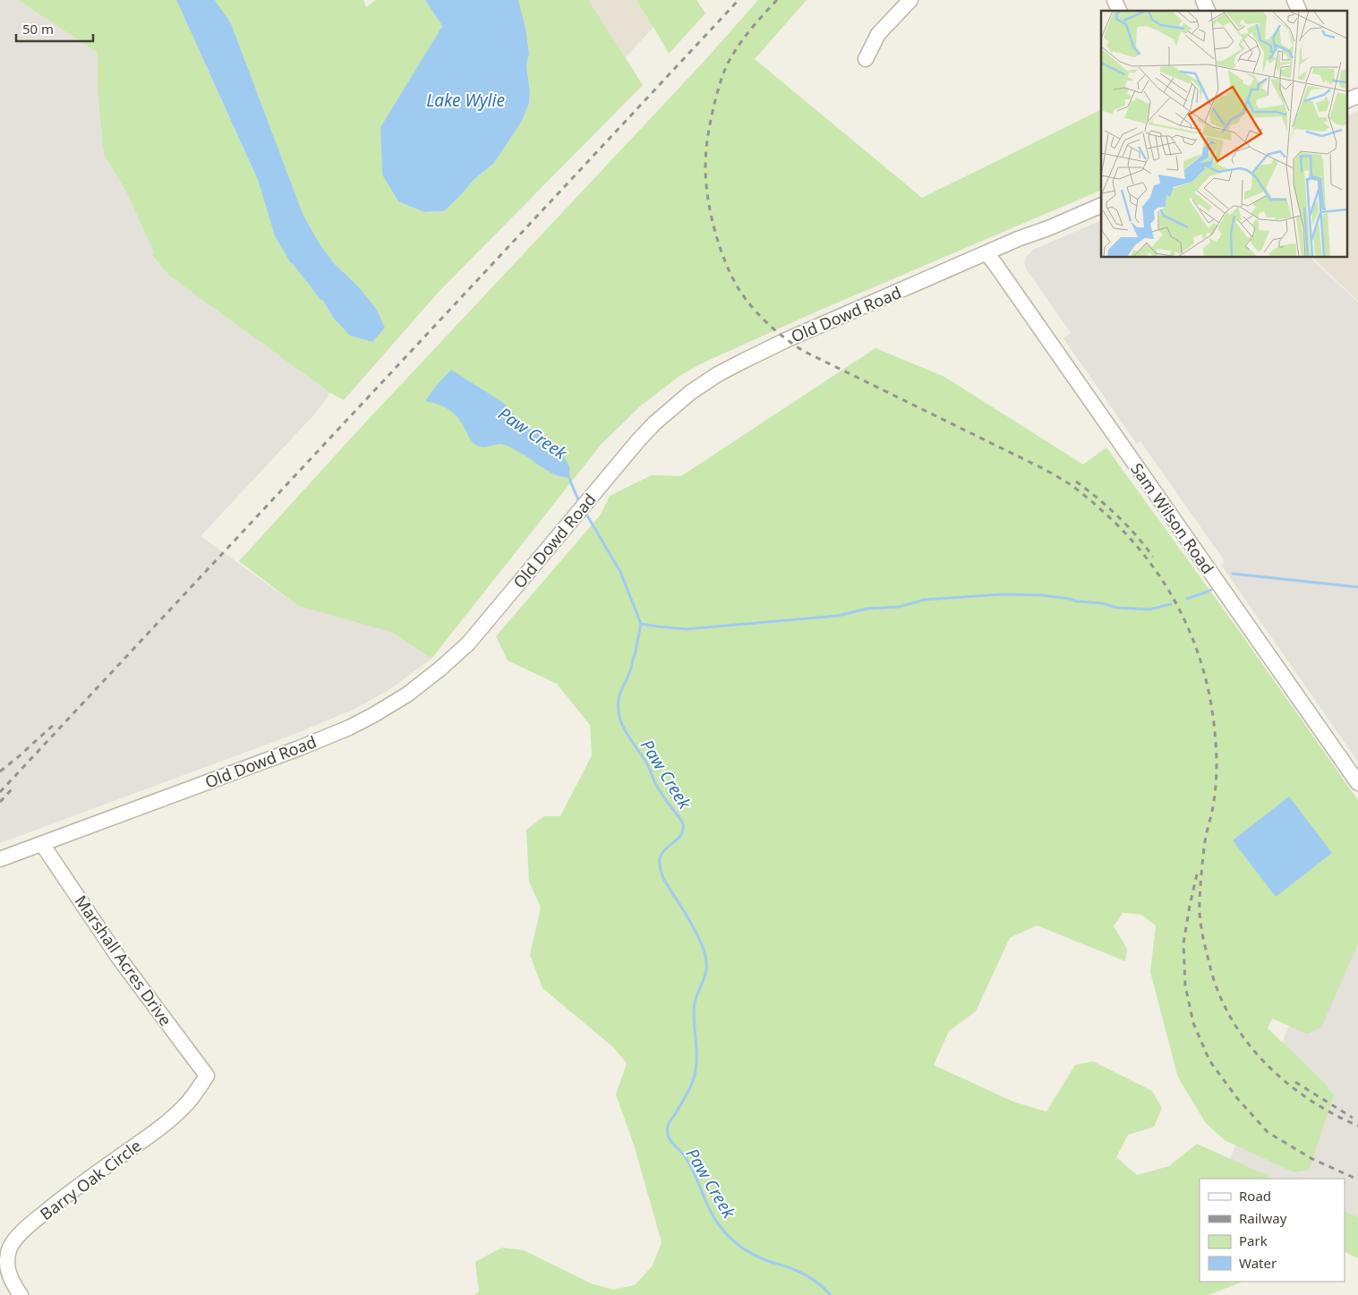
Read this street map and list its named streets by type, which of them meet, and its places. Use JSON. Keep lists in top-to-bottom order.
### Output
{
  "streets": {
    "street": [
      "Old Dowd Road",
      "Sam Wilson Road",
      "Marshall Acres Drive",
      "Barry Oak Circle"
    ]
  },
  "crossings": [
    ["Old Dowd Road", "Sam Wilson Road"],
    ["Old Dowd Road", "Marshall Acres Drive"],
    ["Marshall Acres Drive", "Barry Oak Circle"]
  ],
  "water": ["Lake Wylie", "Paw Creek"],
  "legend": [
    "Road",
    "Railway",
    "Park",
    "Water"
  ],
  "scale_bar": "50 m"
}
